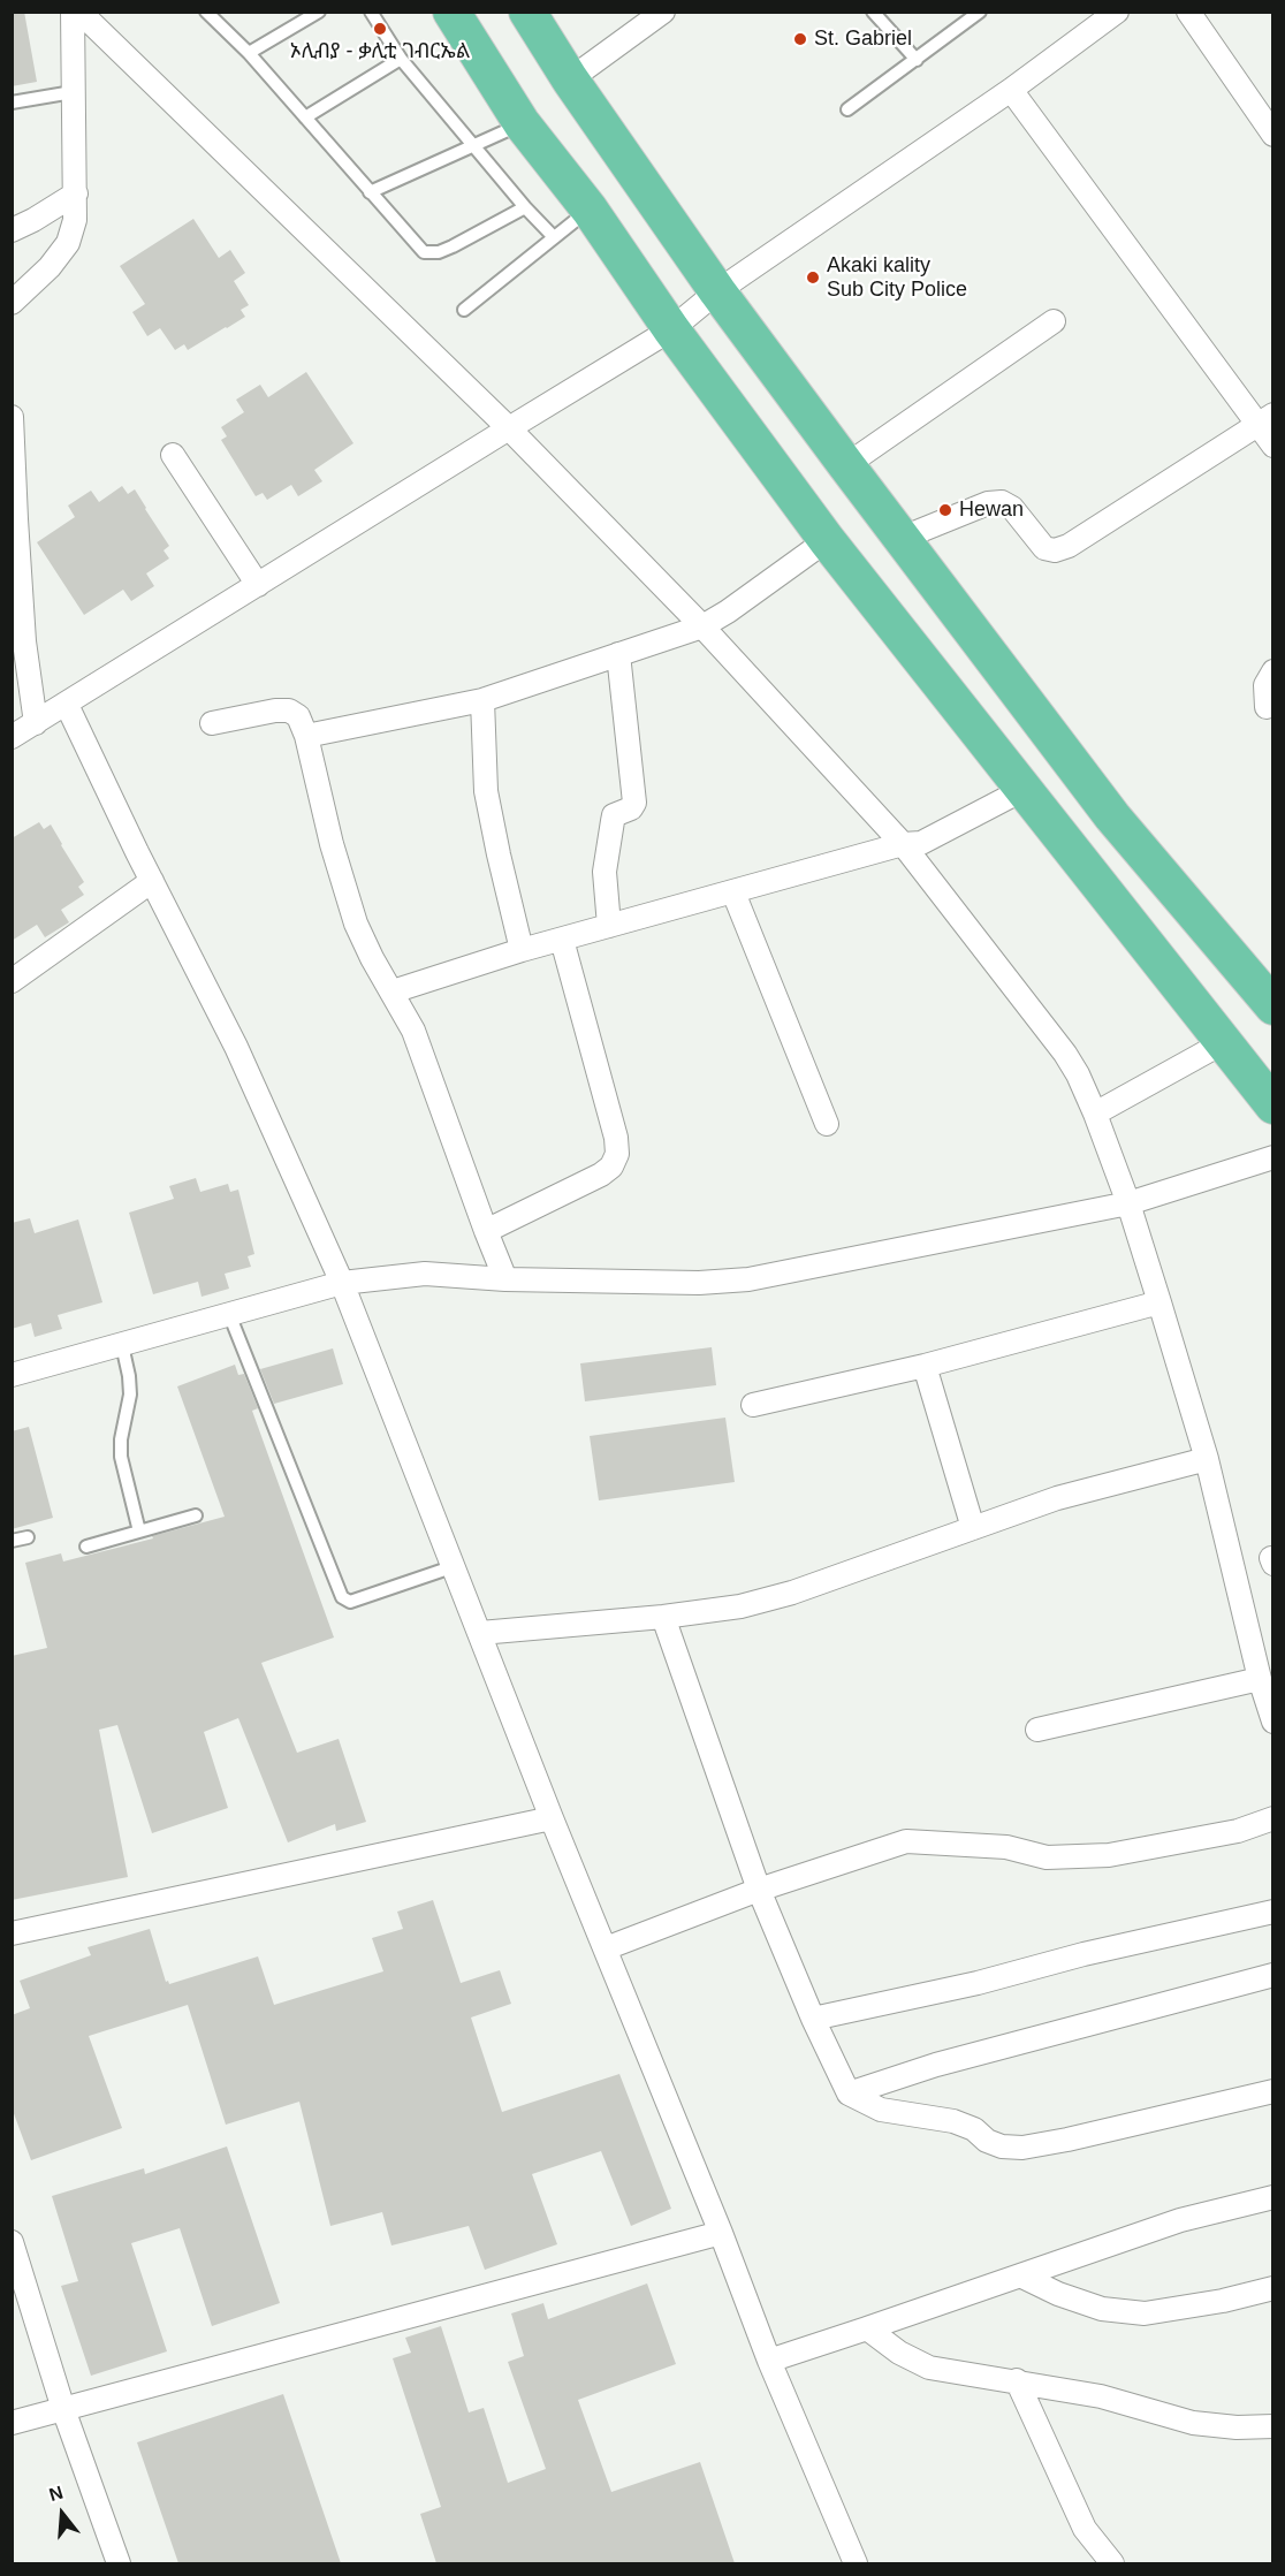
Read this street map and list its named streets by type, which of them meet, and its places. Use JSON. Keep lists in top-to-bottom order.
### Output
{
  "places": [
    "ኦሊብያ - ቃሊቲ ገብርኤል",
    "St. Gabriel",
    "Akaki kality Sub City Police",
    "Hewan"
  ],
  "north": "top"
}
